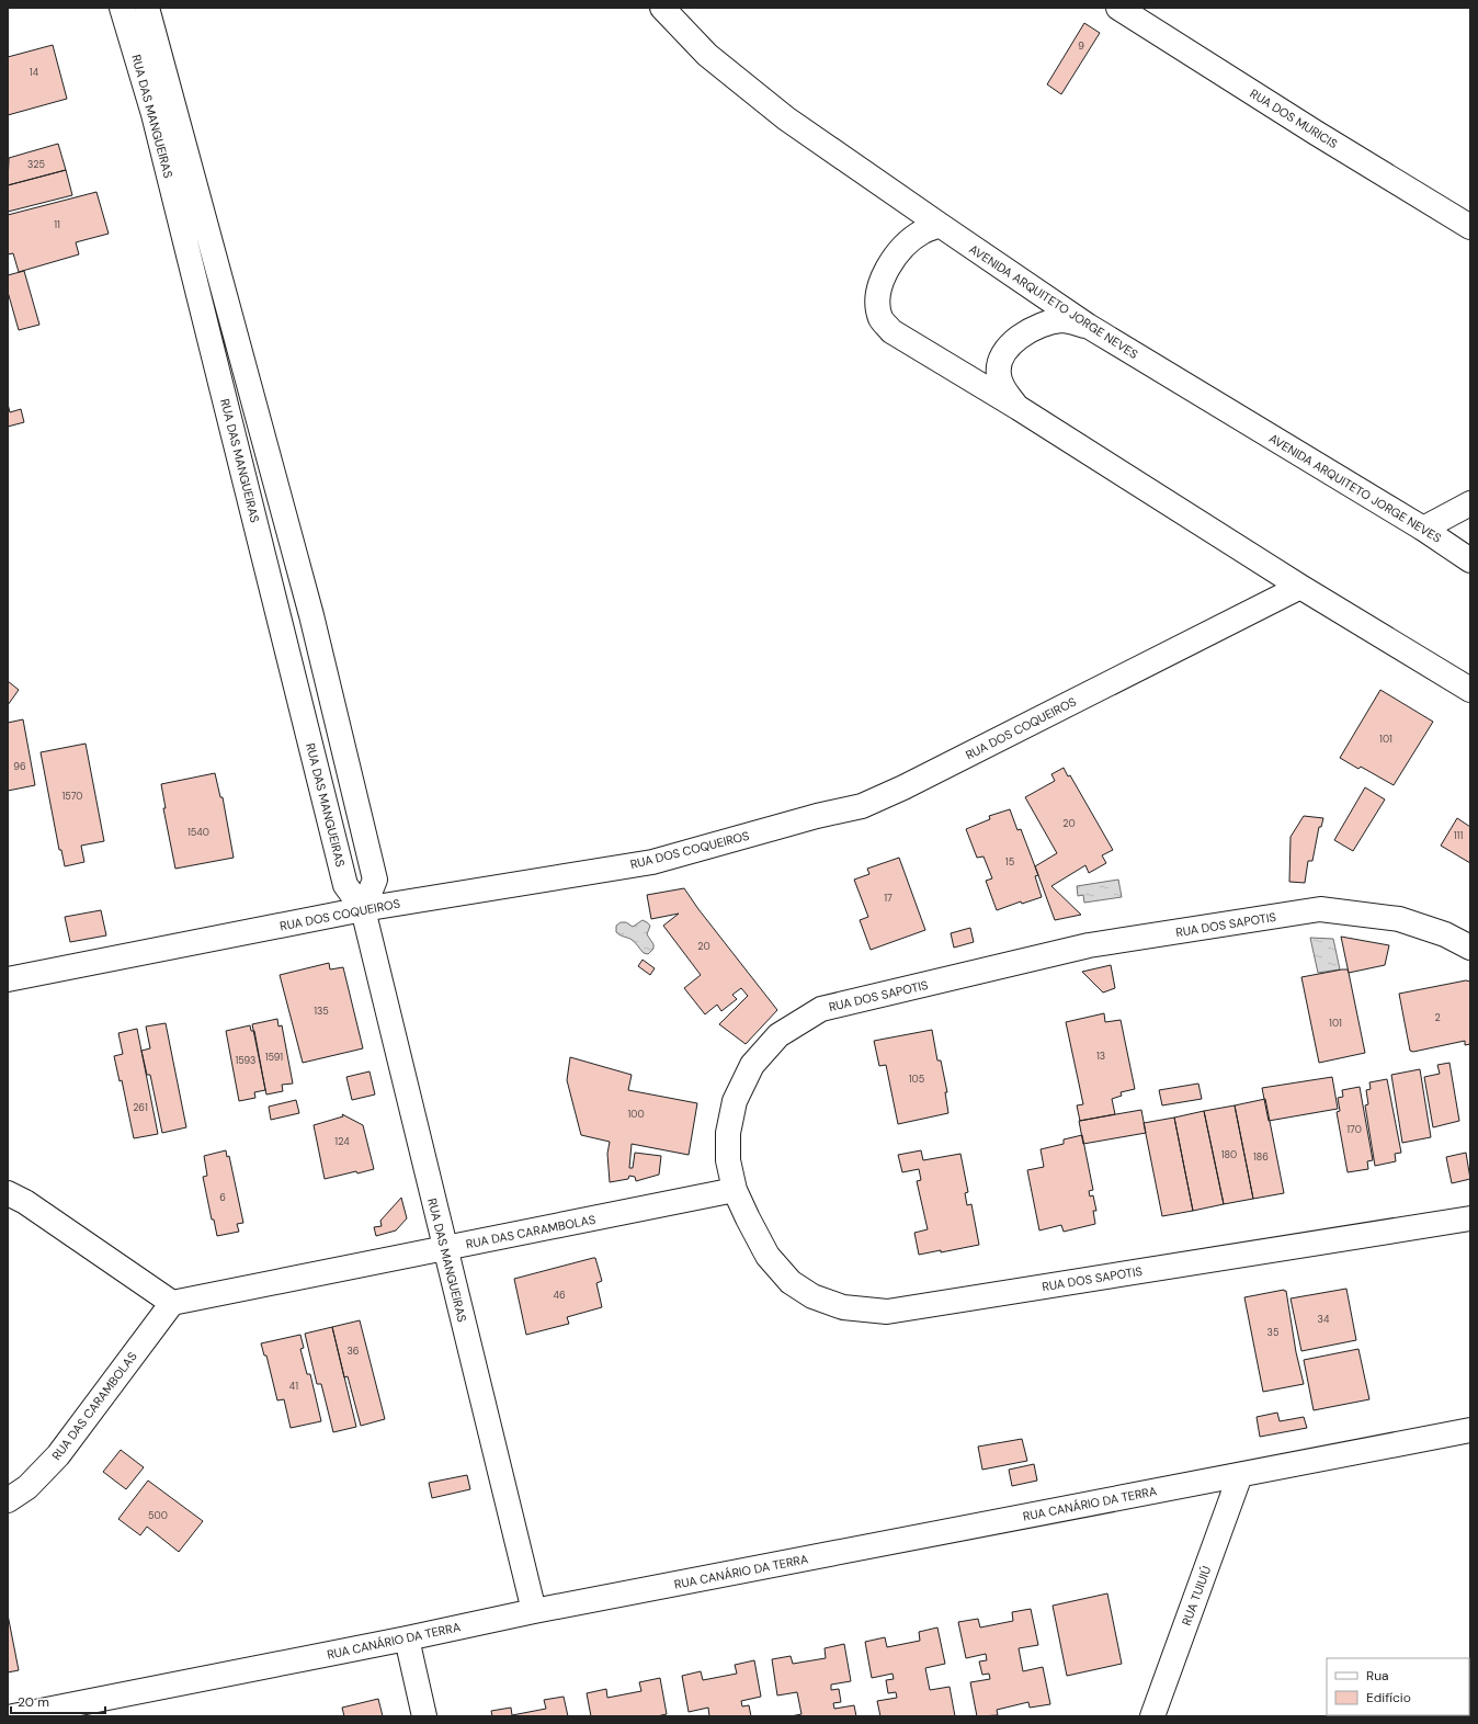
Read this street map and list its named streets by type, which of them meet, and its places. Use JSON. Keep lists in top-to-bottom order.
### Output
{
  "streets": {
    "street": [
      "RUA DAS MANGUEIRAS",
      "RUA DOS MURICIS",
      "AVENIDA ARQUITETO JORGE NEVES",
      "RUA DOS COQUEIROS",
      "RUA DOS SAPOTIS",
      "RUA DAS CARAMBOLAS",
      "RUA CANÁRIO DA TERRA",
      "RUA TUIUIÚ"
    ]
  },
  "crossings": [
    ["RUA DAS MANGUEIRAS", "RUA DOS COQUEIROS"],
    ["RUA DAS MANGUEIRAS", "RUA DAS CARAMBOLAS"],
    ["RUA DAS MANGUEIRAS", "RUA CANÁRIO DA TERRA"],
    ["RUA DOS SAPOTIS", "RUA DAS CARAMBOLAS"],
    ["RUA CANÁRIO DA TERRA", "RUA TUIUIÚ"]
  ],
  "house_numbers": [
    "9",
    "14",
    "325",
    "11",
    "101",
    "96",
    "1570",
    "20",
    "1540",
    "111",
    "15",
    "17",
    "20",
    "135",
    "2",
    "101",
    "13",
    "1591",
    "1593",
    "105",
    "261",
    "100",
    "170",
    "124",
    "180",
    "186",
    "6",
    "46",
    "34",
    "35",
    "36",
    "41",
    "500"
  ],
  "legend": ["Rua", "Edifício"],
  "scale_bar": "20 m"
}
